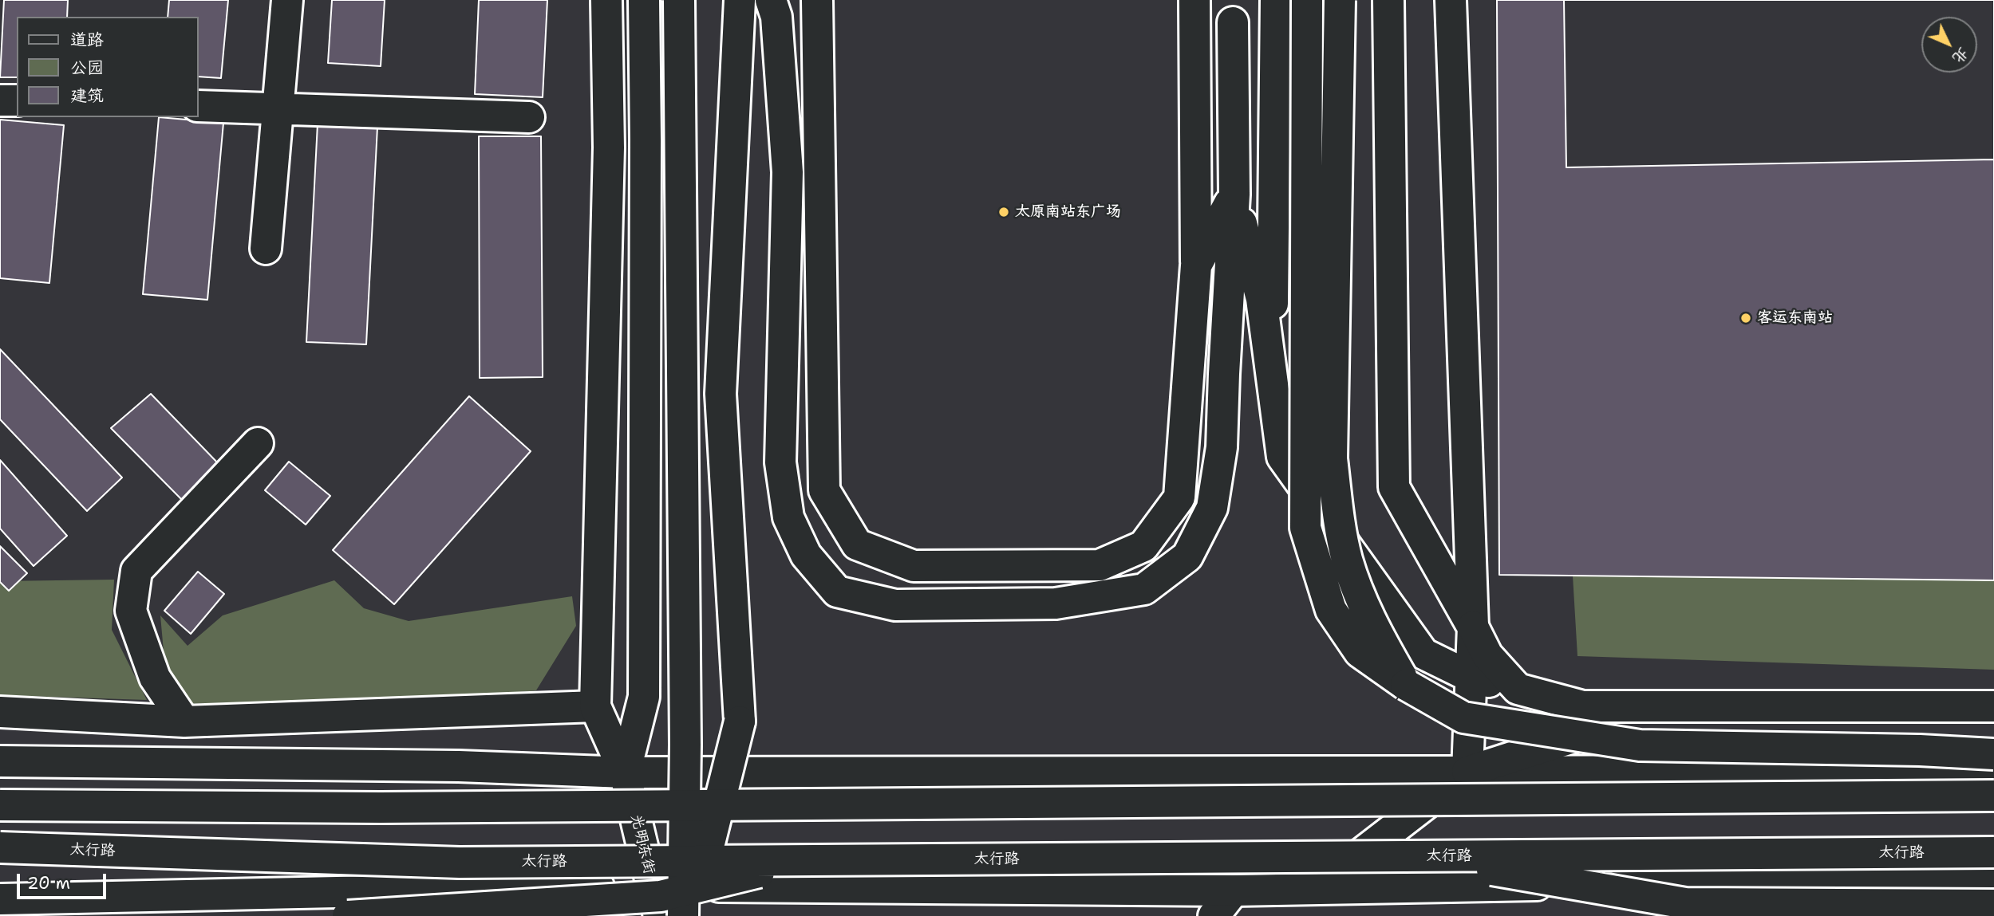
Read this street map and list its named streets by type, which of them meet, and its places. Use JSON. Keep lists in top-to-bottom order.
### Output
{
  "streets": {
    "main road": ["光明东街", "太行路"]
  },
  "places": ["太原南站东广场", "客运东南站"],
  "legend": ["道路", "公园", "建筑"],
  "scale_bar": "20 m",
  "north": "bottom right"
}
